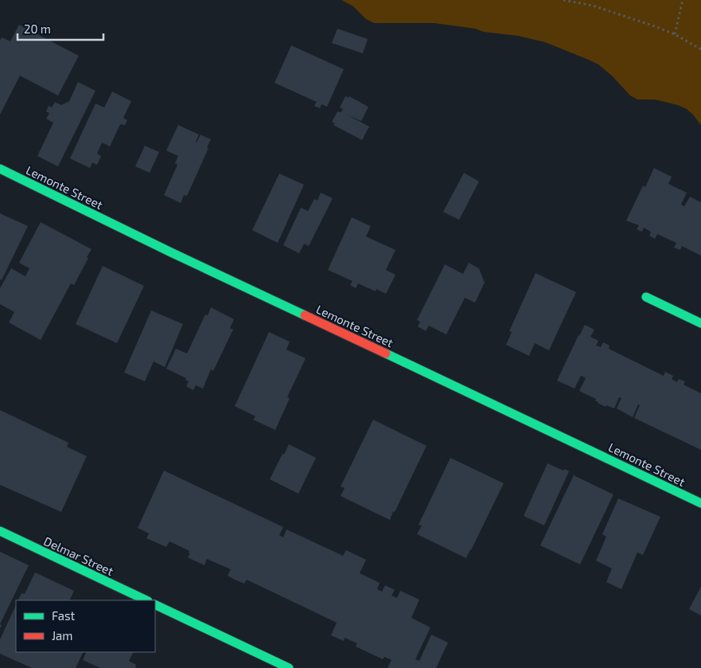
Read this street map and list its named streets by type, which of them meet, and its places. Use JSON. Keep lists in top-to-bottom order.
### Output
{
  "streets": {
    "street": ["Lemonte Street", "Delmar Street"]
  },
  "legend": ["Fast", "Jam"],
  "scale_bar": "20 m"
}
